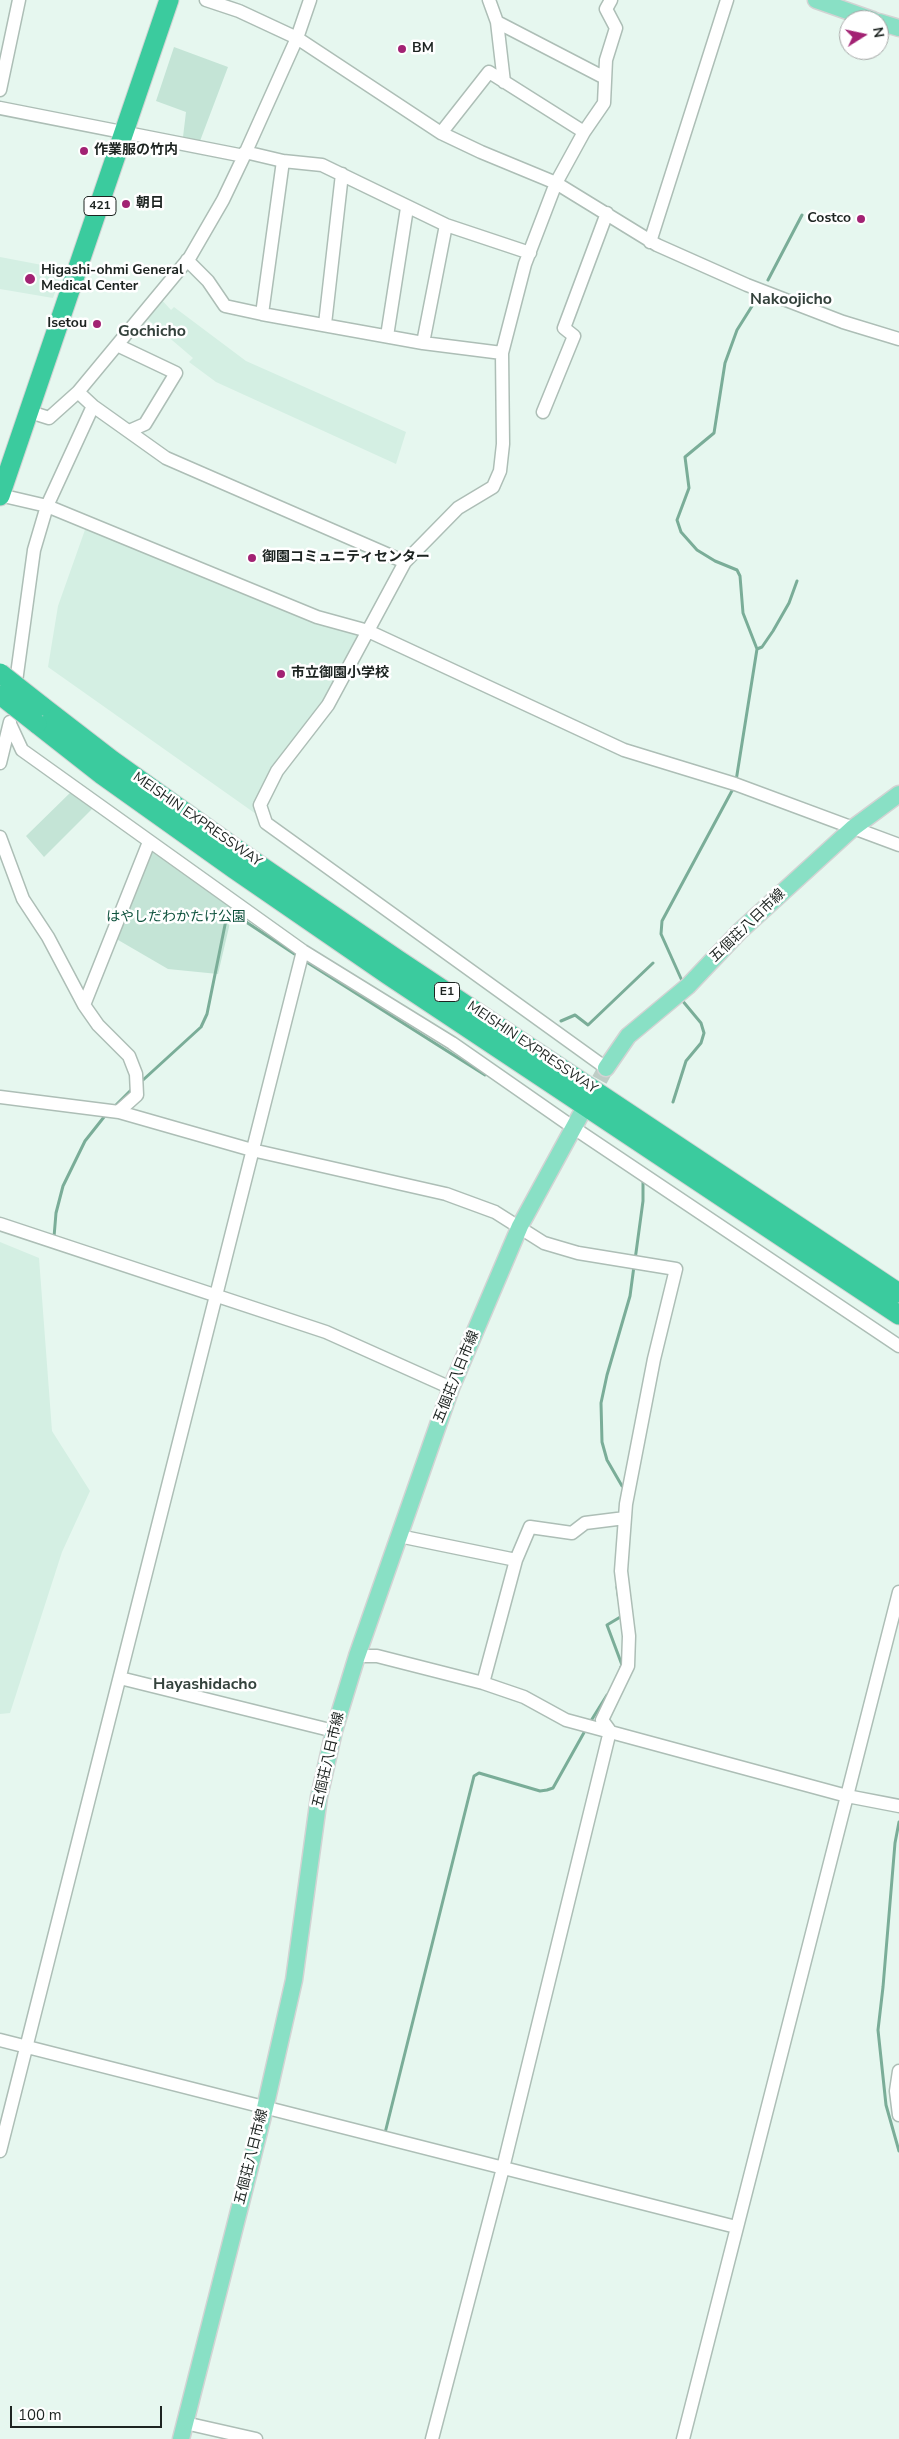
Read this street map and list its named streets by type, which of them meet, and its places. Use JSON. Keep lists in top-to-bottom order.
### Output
{
  "streets": {
    "highway": ["421", "MEISHIN EXPRESSWAY", "E1"],
    "main road": ["五個荘八日市線"]
  },
  "districts": ["Nakoojicho", "Gochicho", "Hayashidacho"],
  "parks": ["はやしだわかたけ公園"],
  "places": [
    "BM",
    "作業服の竹内",
    "朝日",
    "Costco",
    "Higashi-ohmi General Medical Center",
    "Isetou",
    "御園コミュニティセンター",
    "市立御園小学校"
  ],
  "scale_bar": "100 m",
  "north": "right"
}
